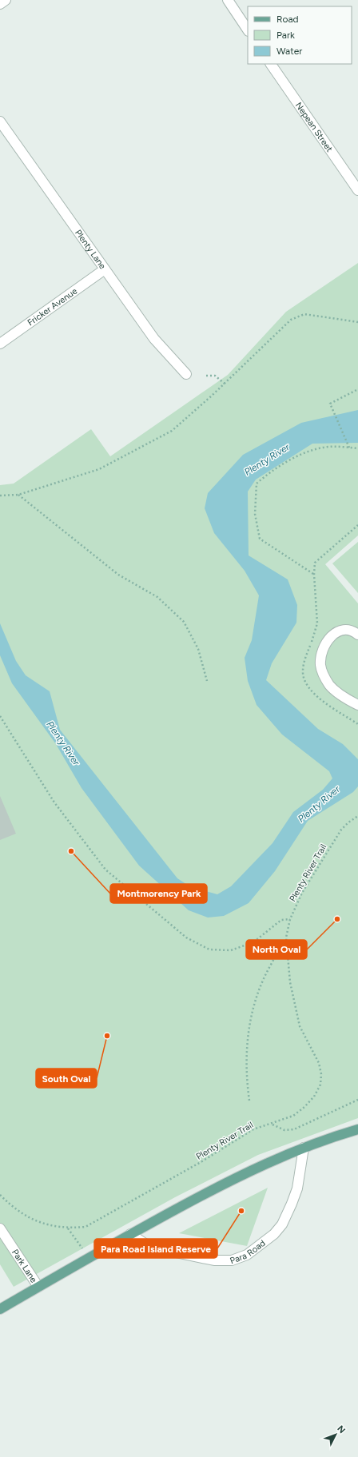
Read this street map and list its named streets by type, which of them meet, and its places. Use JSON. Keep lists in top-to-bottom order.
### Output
{
  "streets": {
    "street": [
      "Nepean Street",
      "Plenty Lane",
      "Fricker Avenue",
      "Para Road",
      "Park Lane"
    ],
    "path": ["Plenty River Trail"]
  },
  "crossings": [
    ["Plenty Lane", "Fricker Avenue"]
  ],
  "water": ["Plenty River"],
  "places": [
    "Montmorency Park",
    "North Oval",
    "South Oval",
    "Para Road Island Reserve"
  ],
  "legend": ["Road", "Park", "Water"],
  "north": "top right"
}
